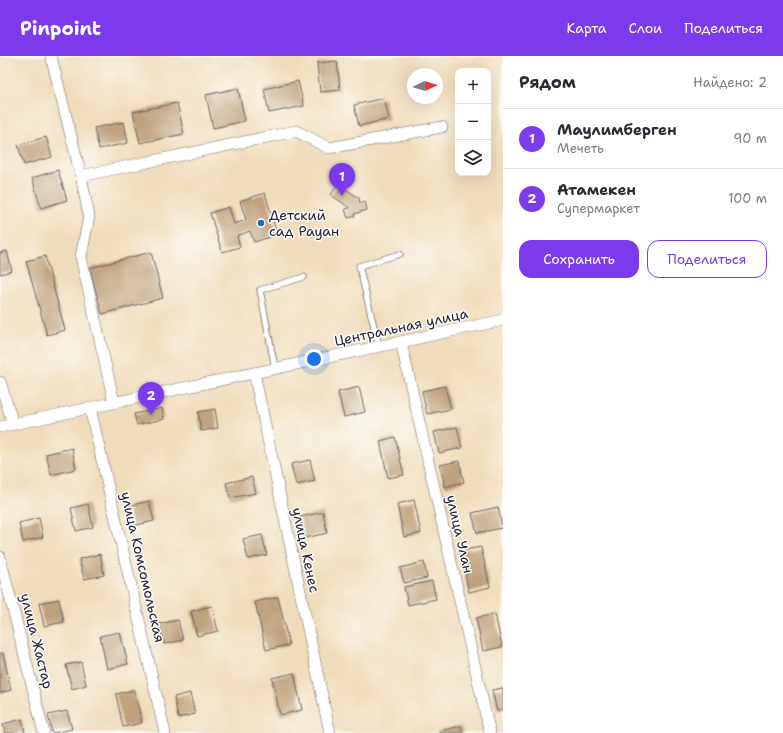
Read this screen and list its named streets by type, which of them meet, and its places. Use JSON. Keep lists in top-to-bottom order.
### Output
{
  "streets": {
    "street": [
      "Центральная улица",
      "улица Улан",
      "улица Кенес",
      "улица Комсомольская",
      "улица Жастар"
    ]
  },
  "crossings": [
    ["Центральная улица", "улица Улан"],
    ["Центральная улица", "улица Кенес"],
    ["Центральная улица", "улица Комсомольская"]
  ],
  "places": ["Детский сад Рауан"],
  "north": "right",
  "page": {
    "header": "Pinpoint",
    "nav": ["Карта", "Слои", "Поделиться"],
    "heading": ["Рядом", "Найдено: 2"],
    "map_buttons": ["+", "−"],
    "list": [
      {
        "mark": "1",
        "name": "Маулимберген",
        "note": "Мечеть",
        "value": "90 m"
      },
      {
        "mark": "2",
        "name": "Атамекен",
        "note": "Супермаркет",
        "value": "100 m"
      }
    ],
    "pins": ["1", "2"],
    "buttons": ["Сохранить", "Поделиться"]
  }
}
